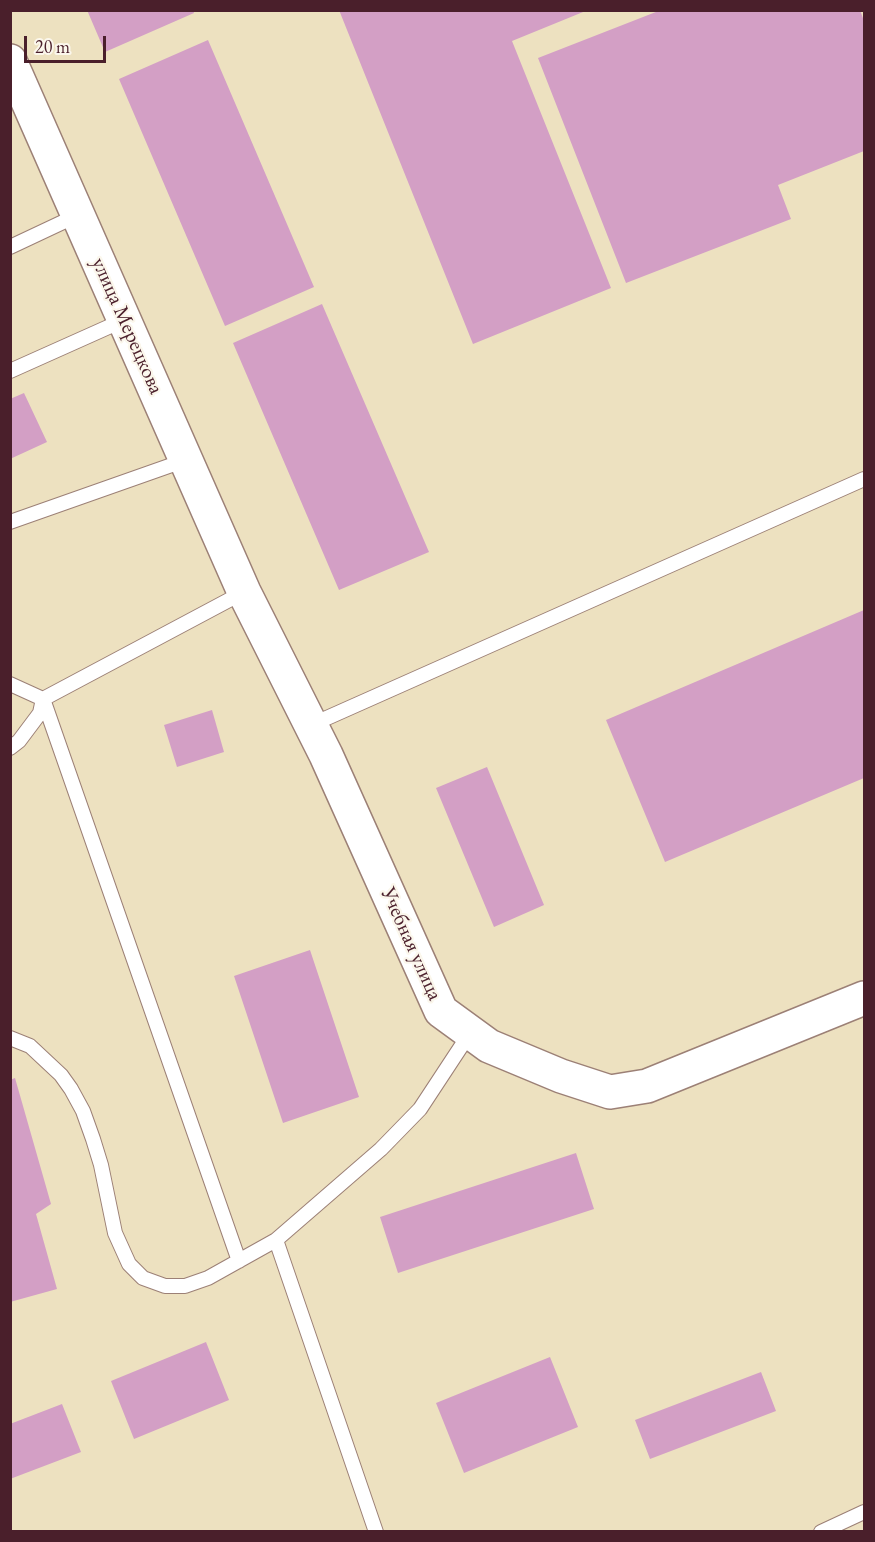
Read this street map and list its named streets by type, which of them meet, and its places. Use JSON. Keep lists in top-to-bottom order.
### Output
{
  "streets": {
    "street": ["улица Мерецкова", "Учебная улица"]
  },
  "crossings": [
    ["улица Мерецкова", "Учебная улица"]
  ],
  "scale_bar": "20 m"
}
